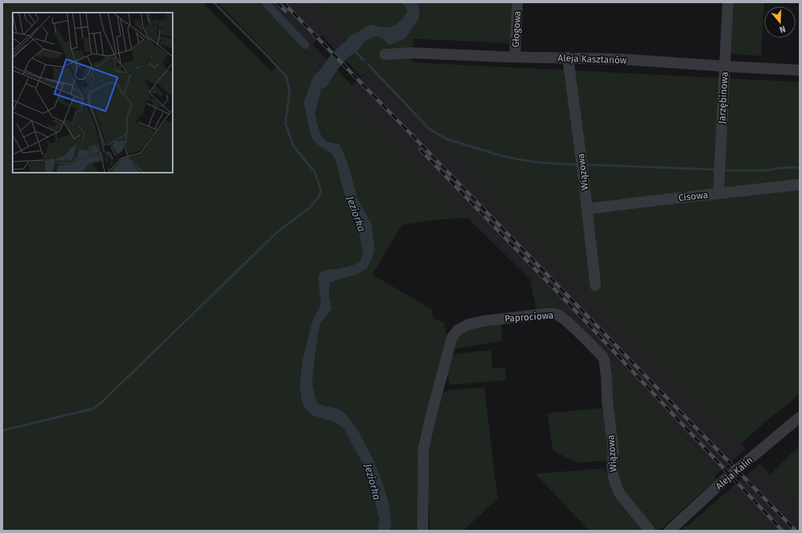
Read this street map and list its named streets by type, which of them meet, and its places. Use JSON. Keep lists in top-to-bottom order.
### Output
{
  "streets": {
    "street": [
      "Głogowa",
      "Aleja Kasztanów",
      "Jarzębinowa",
      "Wiązowa",
      "Cisowa",
      "Paprociowa",
      "Aleja Kalin"
    ]
  },
  "crossings": [
    ["Głogowa", "Aleja Kasztanów"],
    ["Aleja Kasztanów", "Jarzębinowa"],
    ["Aleja Kasztanów", "Wiązowa"],
    ["Jarzębinowa", "Cisowa"],
    ["Wiązowa", "Cisowa"],
    ["Wiązowa", "Paprociowa"]
  ],
  "water": ["Jeziorka"],
  "north": "bottom"
}
